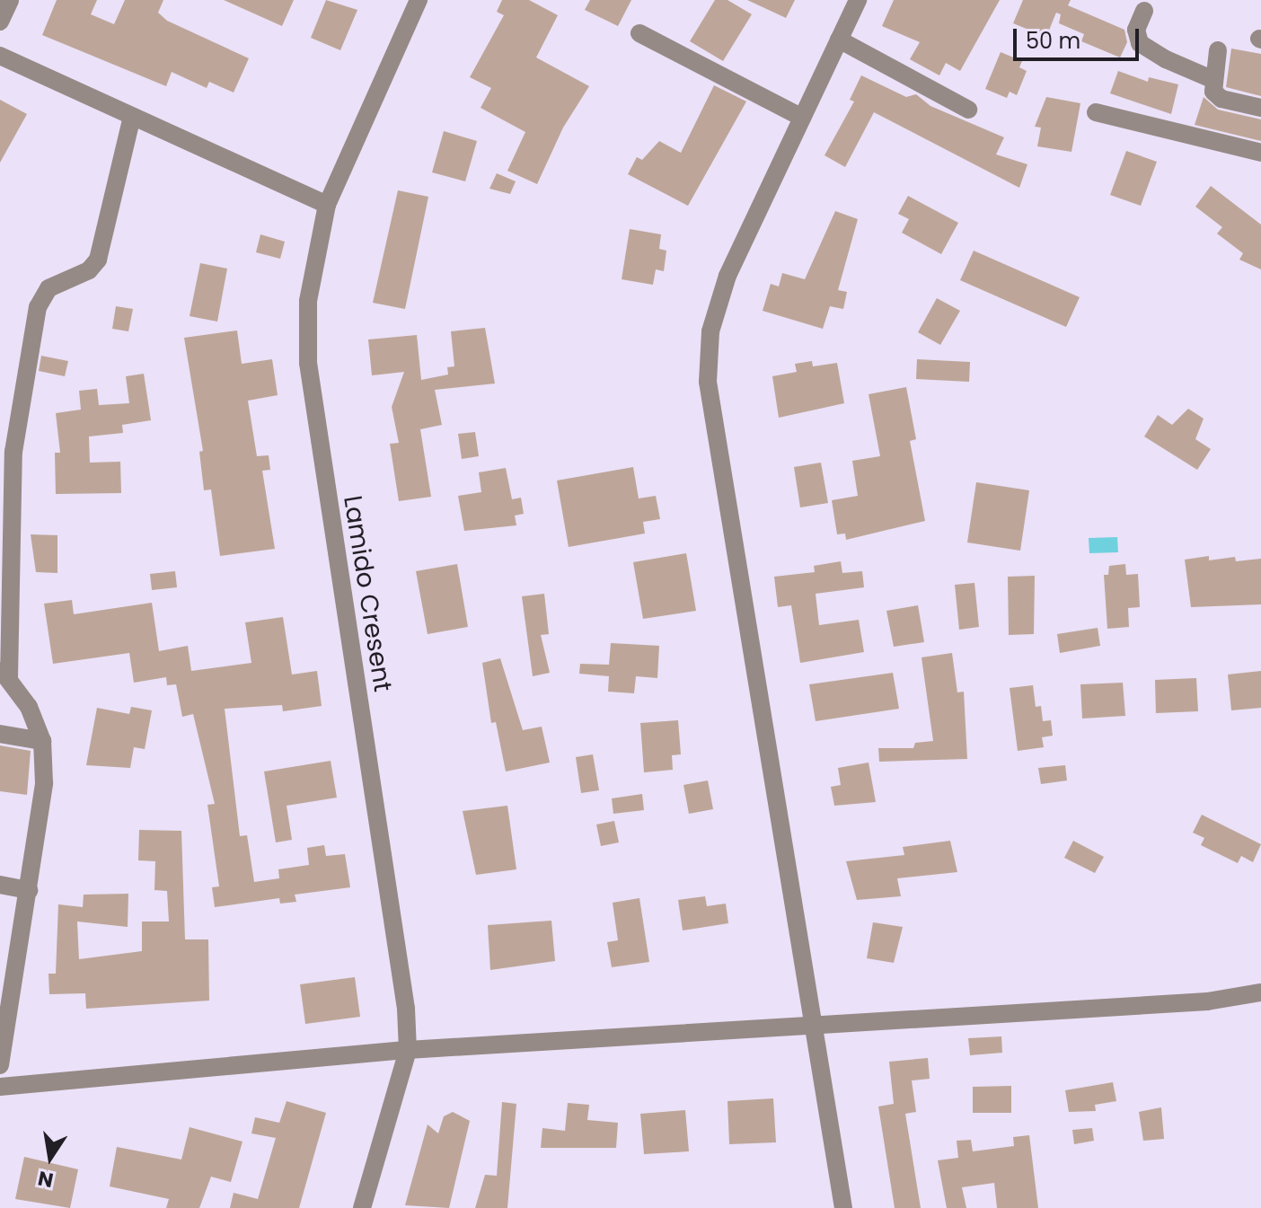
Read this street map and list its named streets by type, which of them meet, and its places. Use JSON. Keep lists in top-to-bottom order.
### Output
{
  "streets": {
    "street": ["Lamido Cresent"]
  },
  "scale_bar": "50 m",
  "north": "bottom"
}
